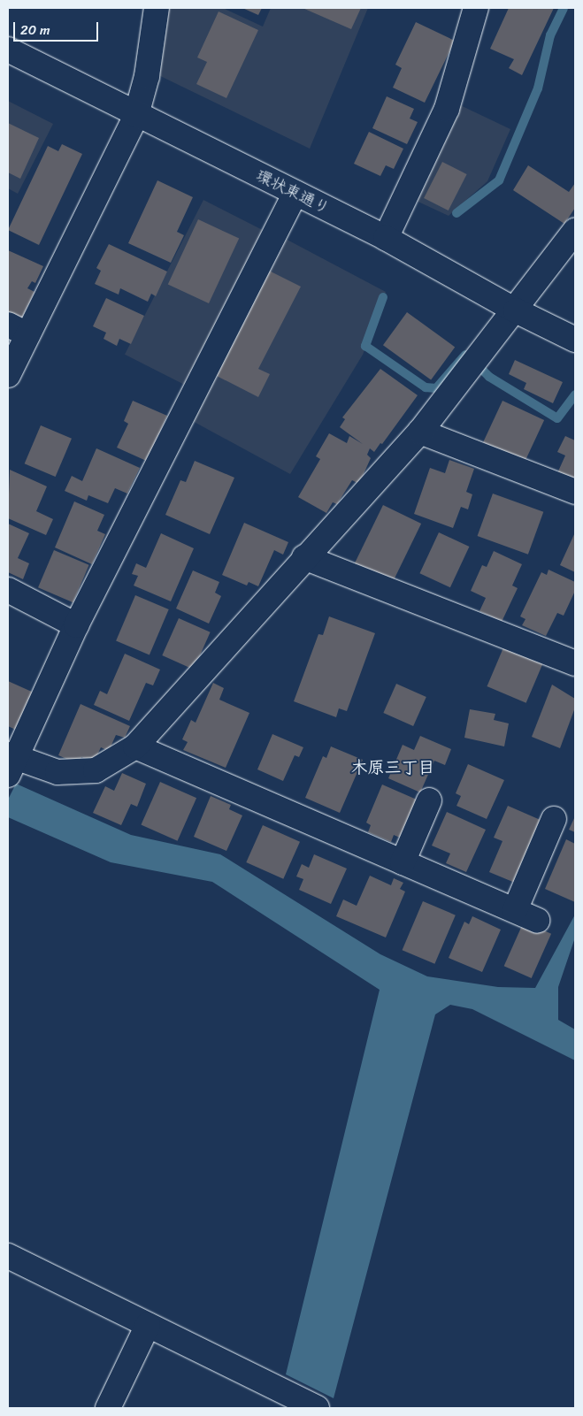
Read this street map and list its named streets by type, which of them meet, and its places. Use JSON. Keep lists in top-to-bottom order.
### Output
{
  "streets": {
    "street": ["環状東通り"]
  },
  "districts": ["木原三丁目"],
  "scale_bar": "20 m"
}
